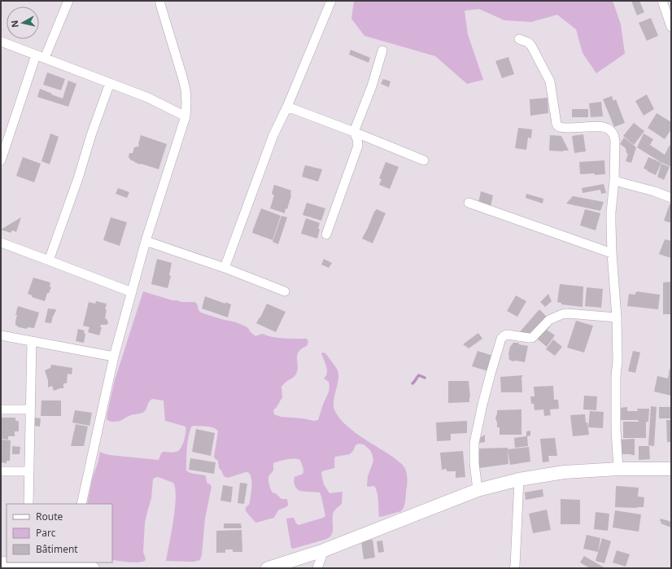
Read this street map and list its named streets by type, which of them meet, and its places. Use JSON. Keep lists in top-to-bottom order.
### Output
{
  "legend": ["Route", "Parc", "Bâtiment"],
  "north": "left"
}
